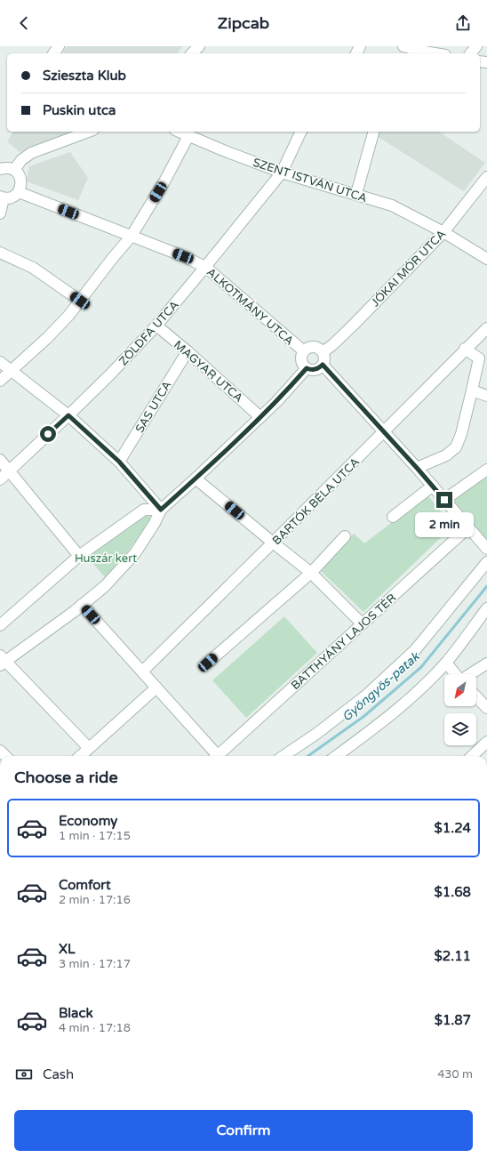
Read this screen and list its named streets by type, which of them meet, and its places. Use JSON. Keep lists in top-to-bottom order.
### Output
{
  "streets": {
    "street": [
      "SZENT ISTVÁN UTCA",
      "JÓKAI MÓR UTCA",
      "ALKOTMÁNY UTCA",
      "ZÖLDFA UTCA",
      "MAGYAR UTCA",
      "SAS UTCA",
      "BARTÓK BÉLA UTCA",
      "BATTHYÁNY LAJOS TÉR"
    ]
  },
  "crossings": [
    ["SZENT ISTVÁN UTCA", "JÓKAI MÓR UTCA"],
    ["SZENT ISTVÁN UTCA", "ZÖLDFA UTCA"],
    ["JÓKAI MÓR UTCA", "ALKOTMÁNY UTCA"],
    ["ALKOTMÁNY UTCA", "ZÖLDFA UTCA"],
    ["ZÖLDFA UTCA", "MAGYAR UTCA"],
    ["MAGYAR UTCA", "SAS UTCA"]
  ],
  "water": ["Gyöngyös-patak"],
  "parks": ["Huszár kert"],
  "north": "bottom left",
  "page": {
    "header": "Zipcab",
    "banner": ["Szieszta Klub", "Puskin utca"],
    "bubble": "2 min",
    "heading": "Choose a ride",
    "list": [
      {
        "name": "Economy",
        "note": "1 min · 17:15",
        "value": "$1.24"
      },
      {
        "name": "Comfort",
        "note": "2 min · 17:16",
        "value": "$1.68"
      },
      {
        "name": "XL",
        "note": "3 min · 17:17",
        "value": "$2.11"
      },
      {
        "name": "Black",
        "note": "4 min · 17:18",
        "value": "$1.87"
      }
    ],
    "pay": ["Cash", "430 m"],
    "buttons": "Confirm"
  }
}
